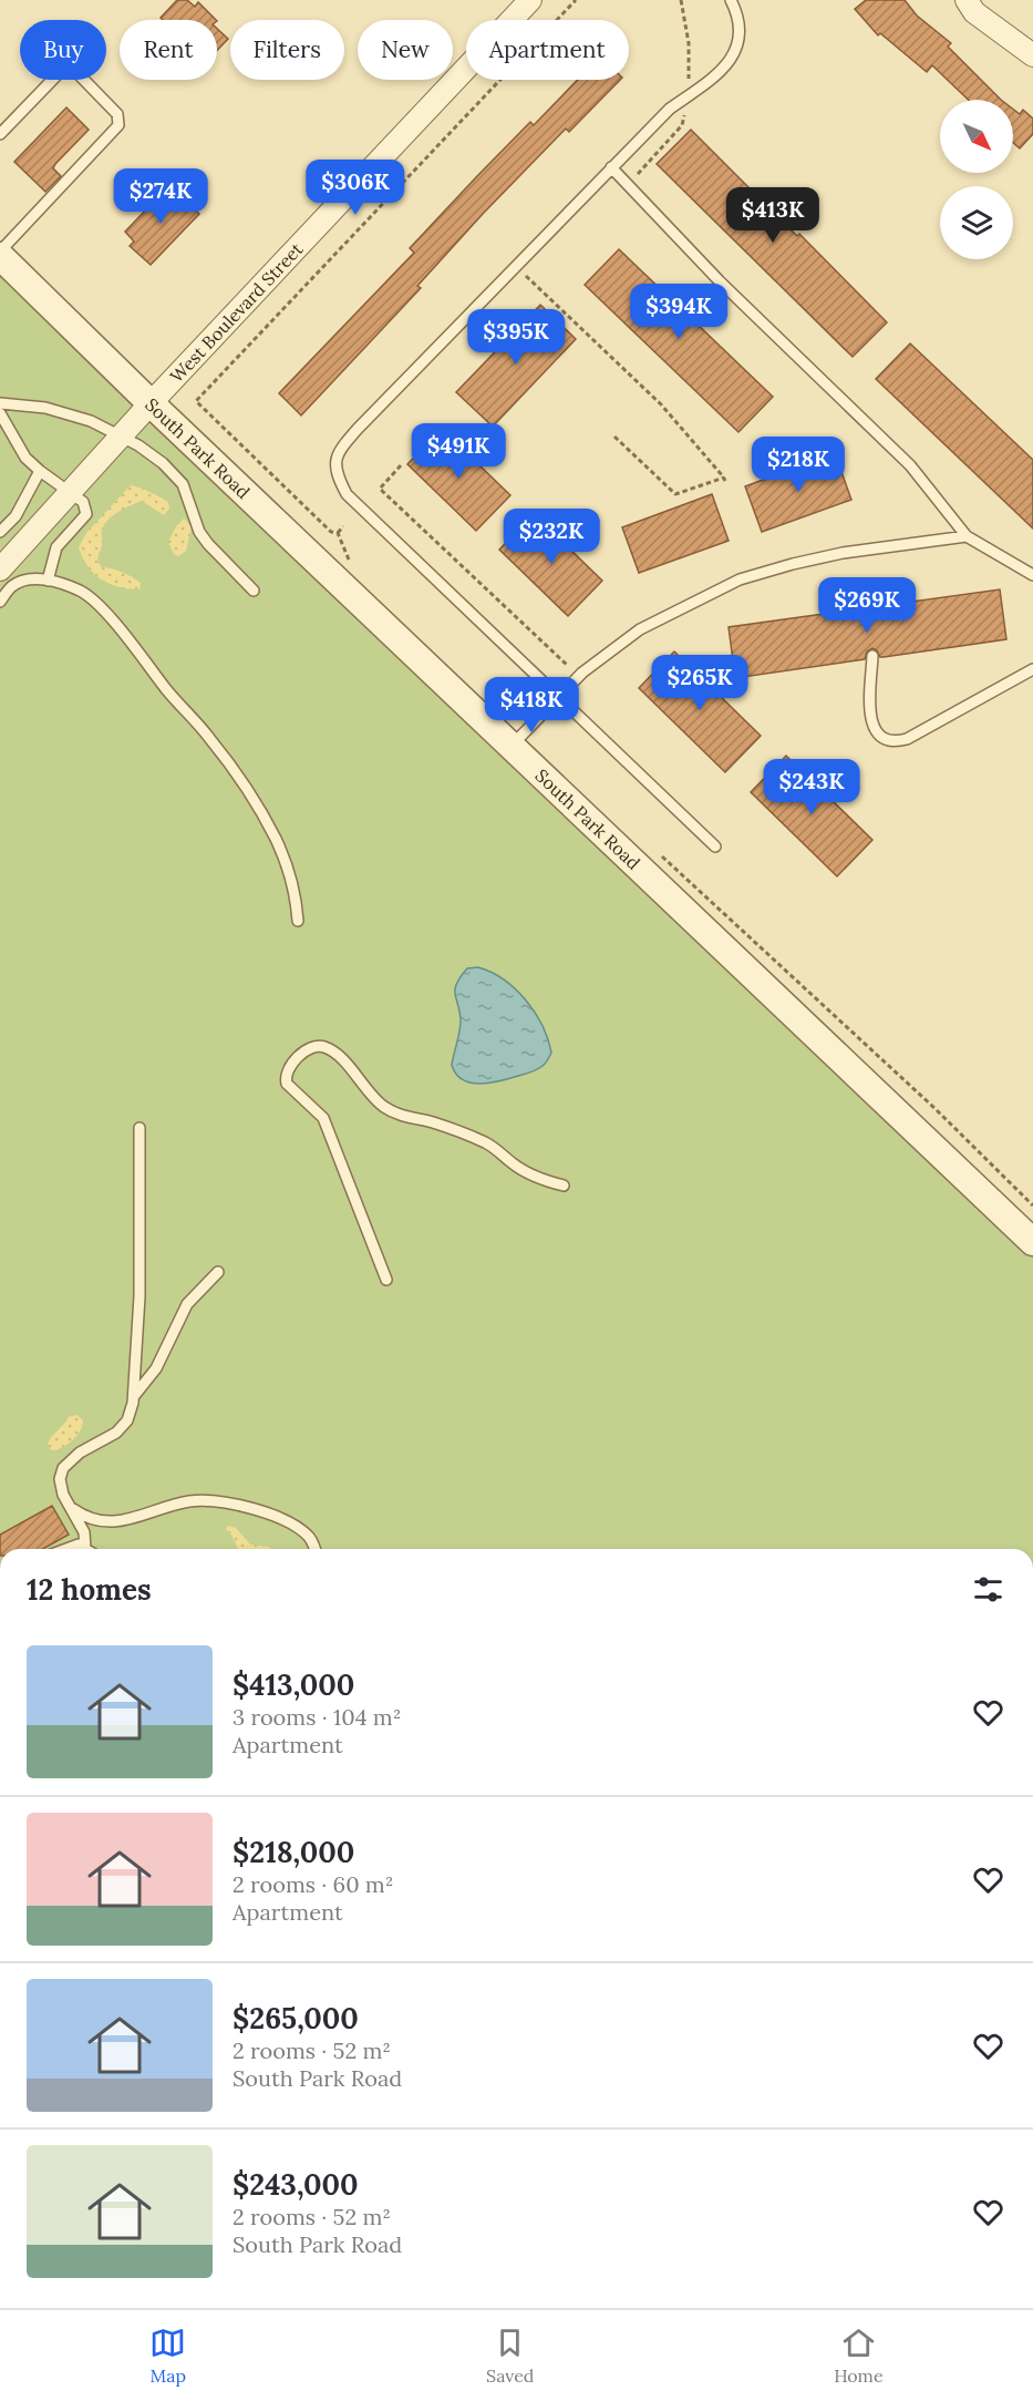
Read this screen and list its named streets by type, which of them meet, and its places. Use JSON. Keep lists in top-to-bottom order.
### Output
{
  "streets": {
    "street": ["West Boulevard Street", "South Park Road"]
  },
  "crossings": [
    ["West Boulevard Street", "South Park Road"]
  ],
  "north": "bottom right",
  "page": {
    "chip": [
      "Buy",
      "Rent",
      "Filters",
      "New",
      "Apartment"
    ],
    "price": [
      "$306K",
      "$274K",
      "$413K",
      "$394K",
      "$395K",
      "$491K",
      "$218K",
      "$232K",
      "$269K",
      "$265K",
      "$418K",
      "$243K"
    ],
    "heading": "12 homes",
    "list": [
      {
        "name": "$413,000",
        "note": "3 rooms · 104 m² · Apartment"
      },
      {
        "name": "$218,000",
        "note": "2 rooms · 60 m² · Apartment"
      },
      {
        "name": "$265,000",
        "note": "2 rooms · 52 m² · South Park Road"
      },
      {
        "name": "$243,000",
        "note": "2 rooms · 52 m² · South Park Road"
      }
    ],
    "tabs": ["Map", "Saved", "Home"]
  }
}
